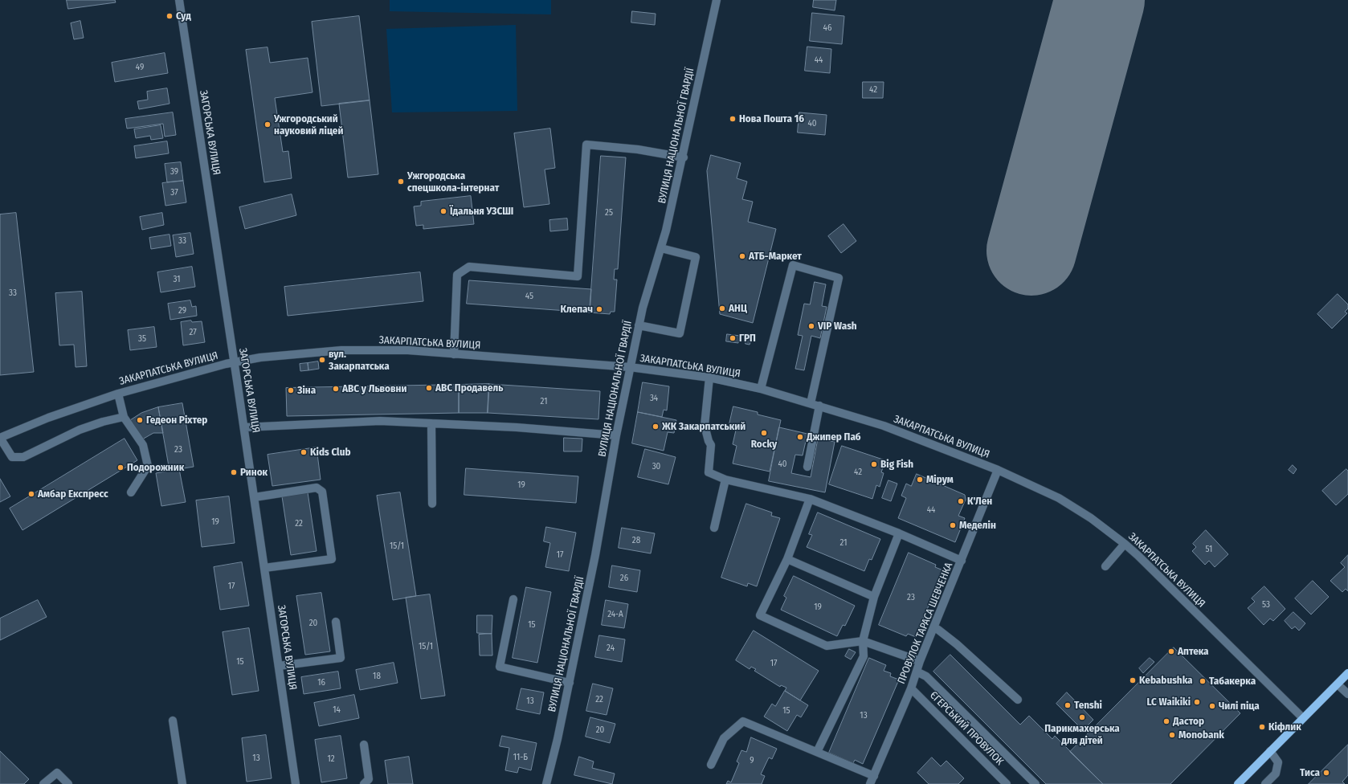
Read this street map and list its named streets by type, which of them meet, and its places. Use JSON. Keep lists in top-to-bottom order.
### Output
{
  "streets": {
    "street": [
      "ЗАГОРСЬКА ВУЛИЦЯ",
      "ВУЛИЦЯ НАЦІОНАЛЬНОЇ ГВАРДІЇ",
      "ЗАКАРПАТСЬКА ВУЛИЦЯ",
      "ПРОВУЛОК ТАРАСА ШЕВЧЕНКА",
      "ЄГЕРСЬКИЙ ПРОВУЛОК"
    ]
  },
  "crossings": [
    ["ЗАГОРСЬКА ВУЛИЦЯ", "ЗАКАРПАТСЬКА ВУЛИЦЯ"],
    ["ВУЛИЦЯ НАЦІОНАЛЬНОЇ ГВАРДІЇ", "ЗАКАРПАТСЬКА ВУЛИЦЯ"],
    ["ЗАКАРПАТСЬКА ВУЛИЦЯ", "ПРОВУЛОК ТАРАСА ШЕВЧЕНКА"],
    ["ПРОВУЛОК ТАРАСА ШЕВЧЕНКА", "ЄГЕРСЬКИЙ ПРОВУЛОК"]
  ],
  "places": [
    "Суд",
    "Нова Пошта 16",
    "Ужгородський науковий ліцей",
    "Ужгородська спецшкола-інтернат",
    "Їдальня УЗСШІ",
    "АТБ-Маркет",
    "АНЦ",
    "Клепач",
    "VIP Wash",
    "ГРП",
    "вул. Закарпатська",
    "ABC Продавель",
    "ABC у Львовни",
    "Зіна",
    "Гедеон Ріхтер",
    "ЖК Закарпатський",
    "Rocky",
    "Джипер Паб",
    "Kids Club",
    "Big Fish",
    "Подорожник",
    "Ринок",
    "Мірум",
    "Амбар Експресс",
    "К'Лен",
    "Меделін",
    "Аптека",
    "Kebabushka",
    "Табакерка",
    "LC Waikiki",
    "Tenshi",
    "Чилі піца",
    "Парикмахерська для дітей",
    "Дастор",
    "Кіфлик",
    "Monobank",
    "Тиса"
  ],
  "house_numbers": [
    "46",
    "44",
    "49",
    "42",
    "40",
    "39",
    "37",
    "25",
    "33",
    "31",
    "33",
    "45",
    "29",
    "27",
    "35",
    "34",
    "21",
    "23",
    "40",
    "30",
    "42",
    "19",
    "44",
    "19",
    "22",
    "28",
    "21",
    "15/1",
    "51",
    "17",
    "26",
    "17",
    "23",
    "53",
    "19",
    "24-А",
    "20",
    "15",
    "15/1",
    "24",
    "15",
    "17",
    "18",
    "16",
    "22",
    "13",
    "14",
    "15",
    "13",
    "20",
    "11-Б",
    "13",
    "12",
    "9"
  ]
}
